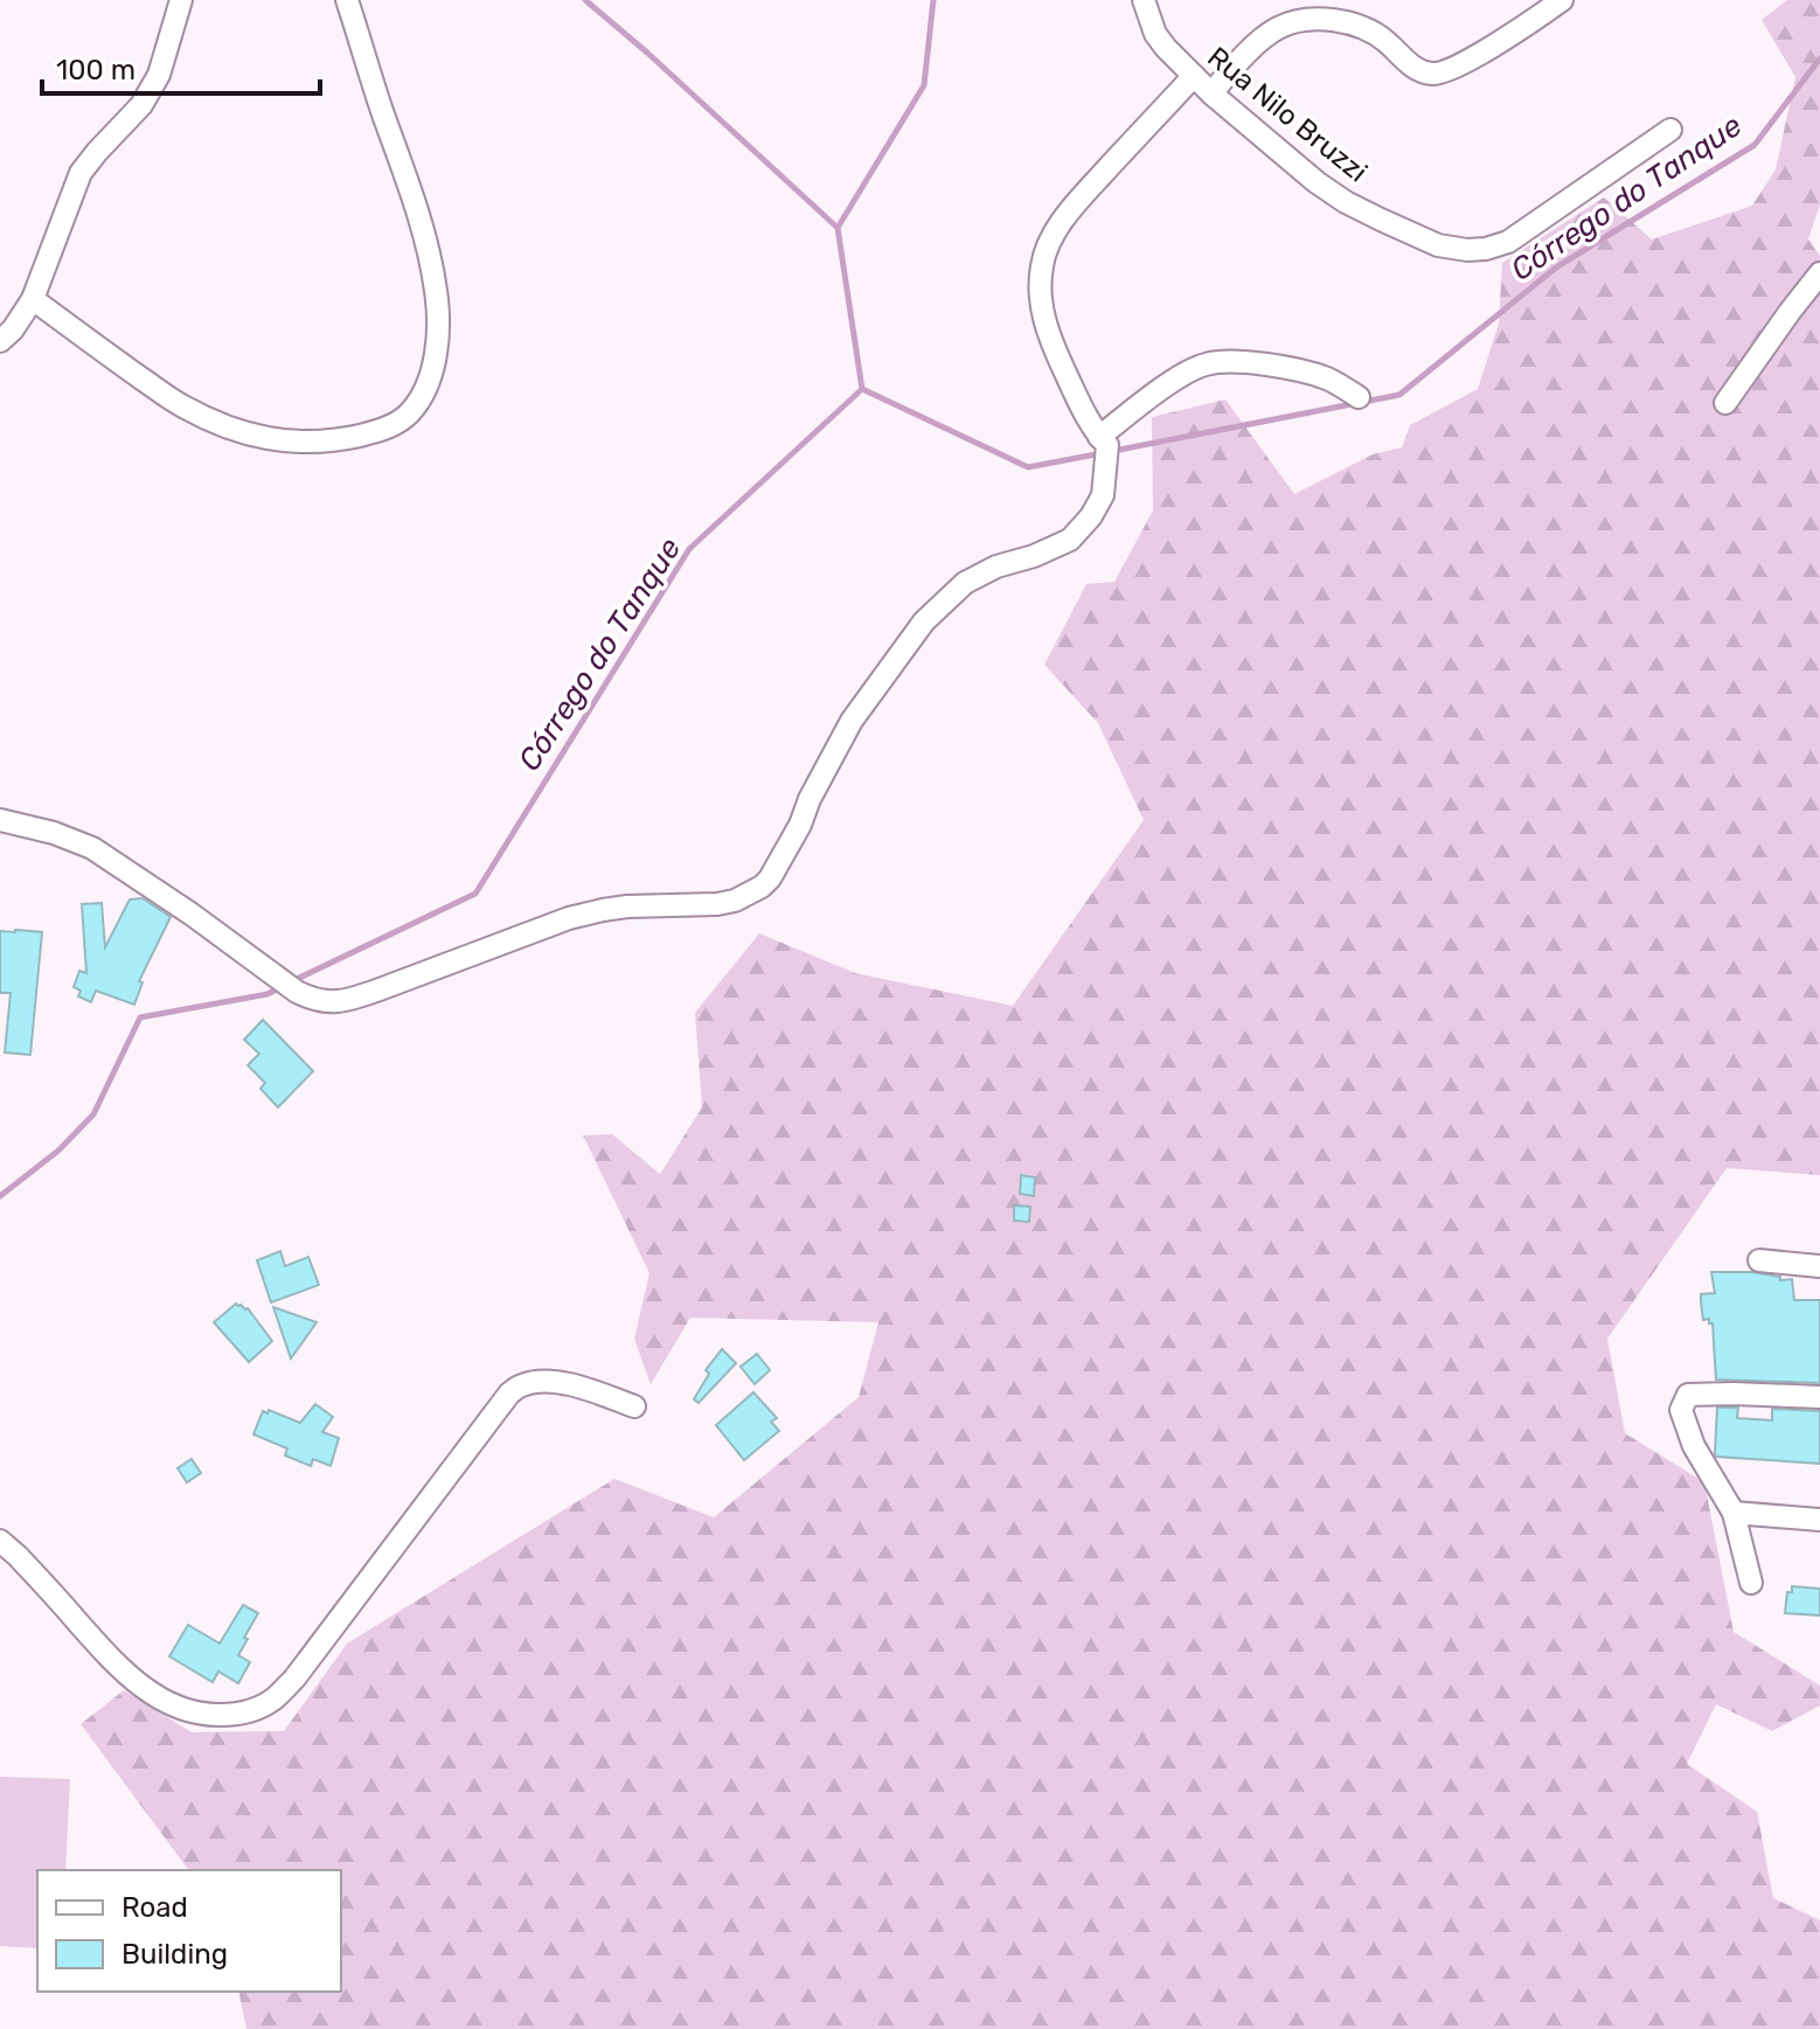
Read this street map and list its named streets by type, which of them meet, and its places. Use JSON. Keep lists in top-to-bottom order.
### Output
{
  "streets": {
    "street": ["Rua Nilo Bruzzi"]
  },
  "water": ["Córrego do Tanque"],
  "legend": ["Road", "Building"],
  "scale_bar": "100 m"
}
